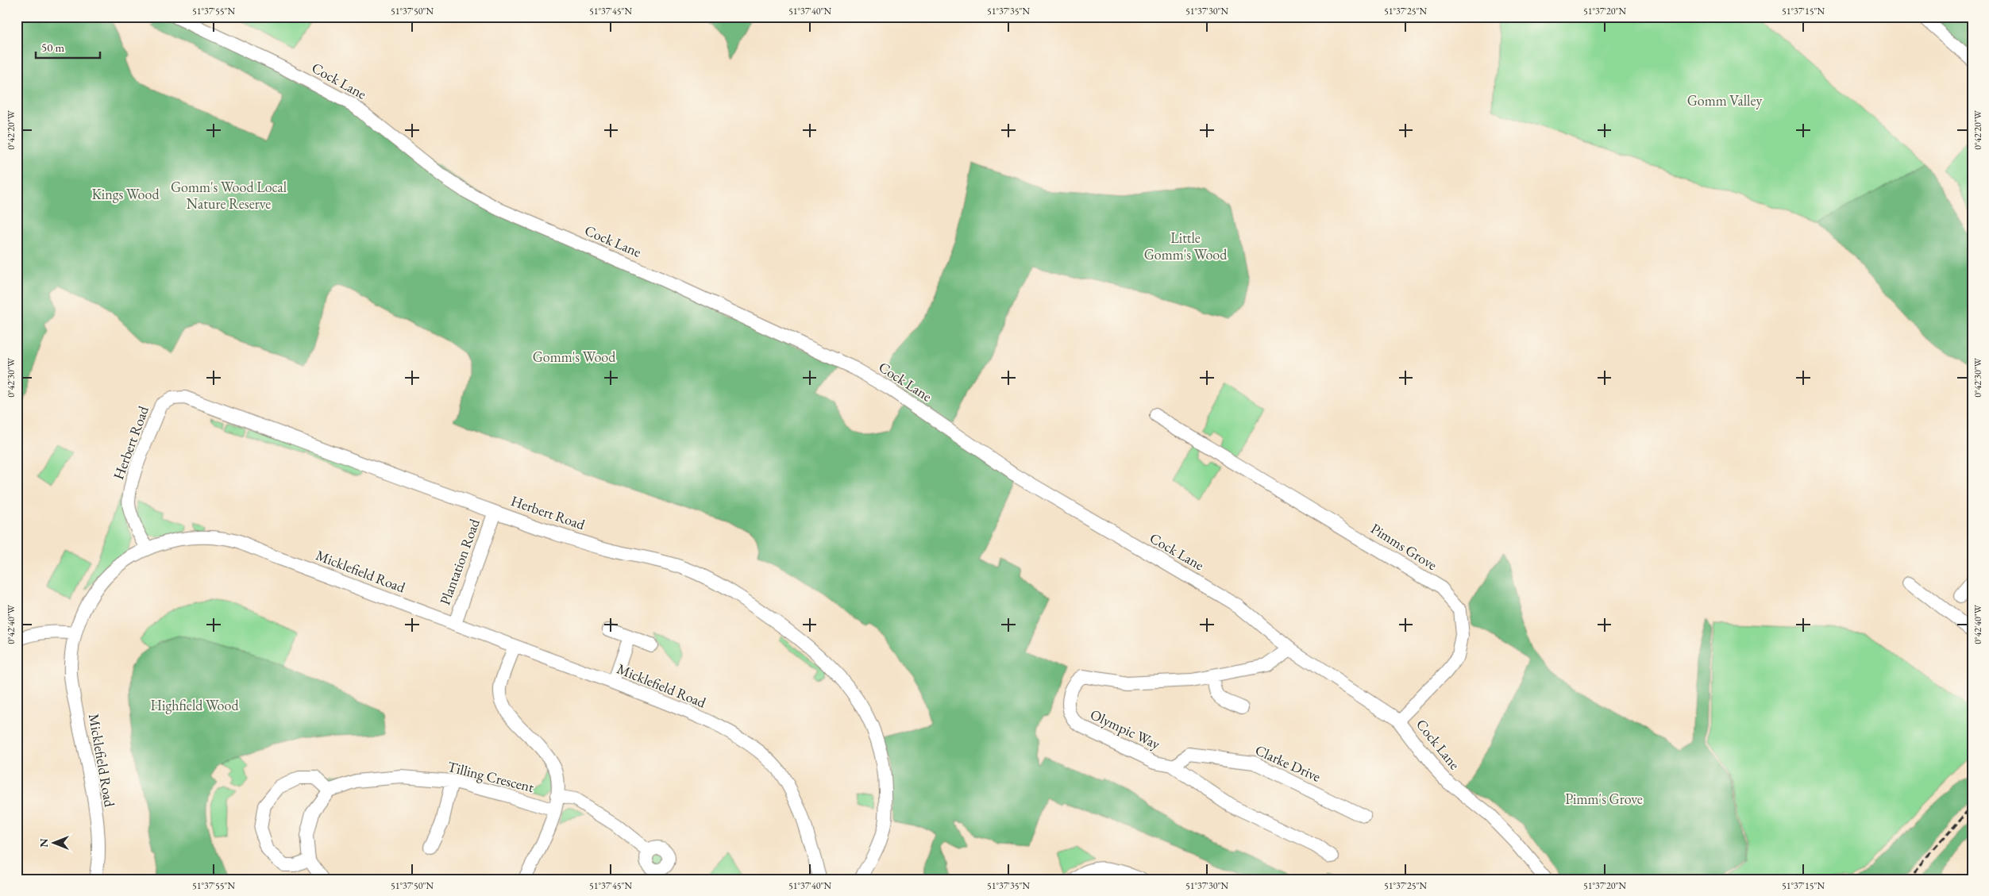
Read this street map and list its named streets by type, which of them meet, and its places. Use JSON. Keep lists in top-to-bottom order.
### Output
{
  "streets": {
    "street": [
      "Cock Lane",
      "Herbert Road",
      "Pimms Grove",
      "Plantation Road",
      "Micklefield Road",
      "Olympic Way",
      "Clarke Drive",
      "Tilling Crescent"
    ]
  },
  "crossings": [
    ["Cock Lane", "Pimms Grove"],
    ["Cock Lane", "Olympic Way"],
    ["Herbert Road", "Plantation Road"],
    ["Herbert Road", "Micklefield Road"],
    ["Plantation Road", "Micklefield Road"],
    ["Olympic Way", "Clarke Drive"]
  ],
  "parks": [
    "Gomm Valley",
    "Gomm's Wood Local Nature Reserve",
    "Kings Wood",
    "Little Gomm's Wood",
    "Gomm's Wood",
    "Highfield Wood",
    "Pimm's Grove"
  ],
  "scale_bar": "50 m",
  "north": "left",
  "coordinates": [
    "51°37'55\"N",
    "51°37'50\"N",
    "51°37'45\"N",
    "51°37'40\"N",
    "51°37'35\"N",
    "51°37'30\"N",
    "51°37'25\"N",
    "51°37'20\"N",
    "51°37'15\"N",
    "0°42'20\"W",
    "0°42'30\"W",
    "0°42'40\"W"
  ]
}
